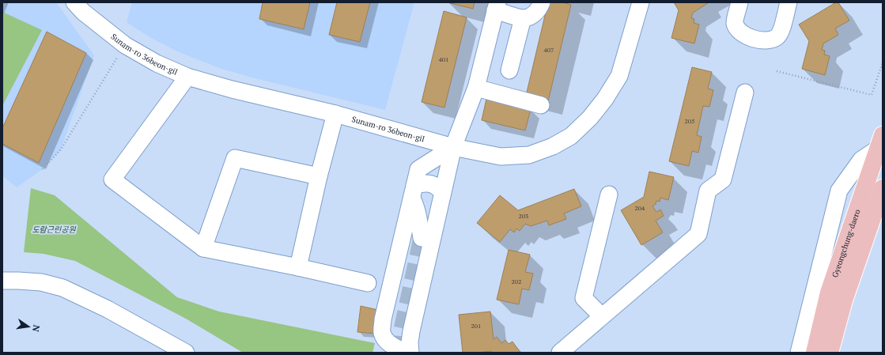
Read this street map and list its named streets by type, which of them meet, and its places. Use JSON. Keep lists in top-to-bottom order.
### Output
{
  "streets": {
    "main road": ["Gyeongchung-daero"],
    "street": ["Sunam-ro 36beon-gil"]
  },
  "parks": ["도람근린공원"],
  "house_numbers": [
    "407",
    "401",
    "205",
    "204",
    "203",
    "202",
    "201"
  ],
  "north": "right"
}
